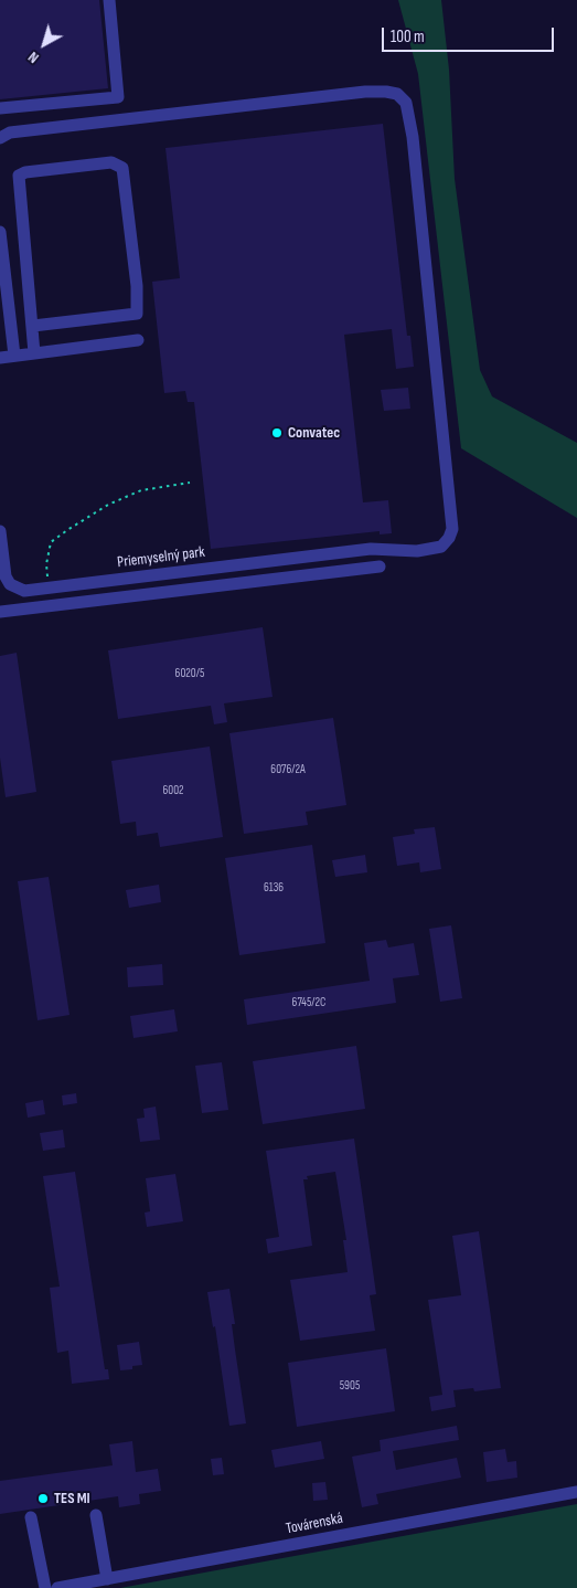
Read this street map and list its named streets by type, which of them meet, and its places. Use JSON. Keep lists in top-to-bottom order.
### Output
{
  "streets": {
    "street": ["Priemyselný park", "Továrenská"]
  },
  "places": ["Convatec", "TES MI"],
  "house_numbers": [
    "6020/5",
    "6076/2A",
    "6002",
    "6136",
    "6745/2C",
    "5905"
  ],
  "scale_bar": "100 m",
  "north": "bottom left"
}
